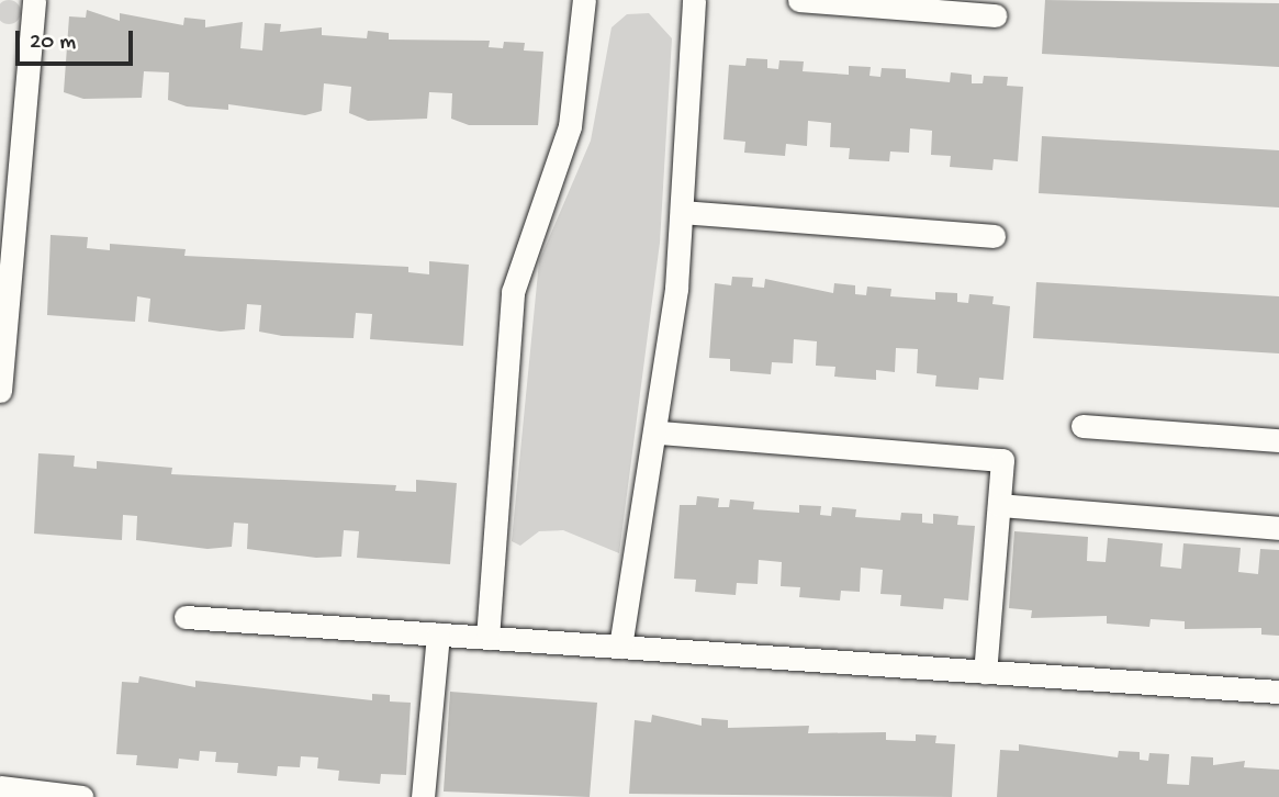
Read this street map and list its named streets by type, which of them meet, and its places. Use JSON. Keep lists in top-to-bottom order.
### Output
{
  "scale_bar": "20 m"
}
